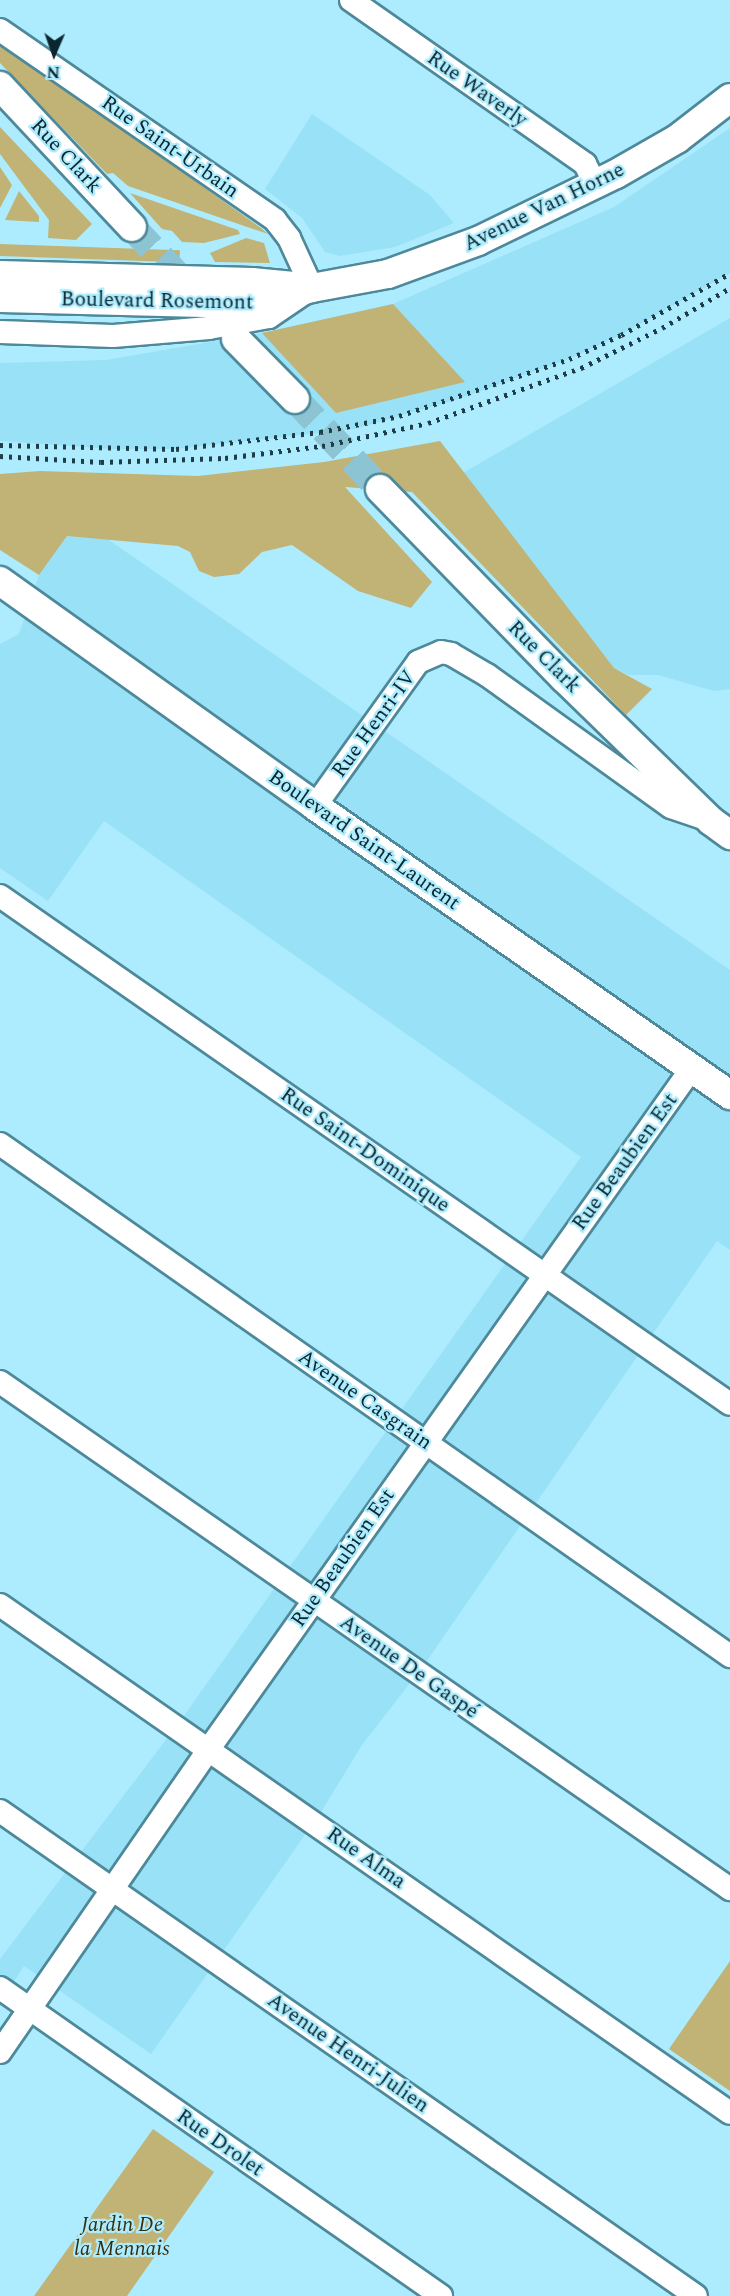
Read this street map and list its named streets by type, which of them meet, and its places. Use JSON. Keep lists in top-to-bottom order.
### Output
{
  "streets": {
    "main road": [
      "Rue Clark",
      "Avenue Van Horne",
      "Boulevard Rosemont",
      "Boulevard Saint-Laurent"
    ],
    "street": [
      "Rue Waverly",
      "Rue Saint-Urbain",
      "Rue Henri-IV",
      "Rue Saint-Dominique",
      "Rue Beaubien Est",
      "Avenue Casgrain",
      "Avenue De Gaspé",
      "Rue Alma",
      "Avenue Henri-Julien",
      "Rue Drolet"
    ]
  },
  "crossings": [
    ["Rue Waverly", "Avenue Van Horne"],
    ["Rue Saint-Urbain", "Boulevard Rosemont"],
    ["Rue Clark", "Rue Henri-IV"],
    ["Avenue Van Horne", "Boulevard Rosemont"],
    ["Rue Henri-IV", "Boulevard Saint-Laurent"],
    ["Boulevard Saint-Laurent", "Rue Beaubien Est"],
    ["Rue Saint-Dominique", "Rue Beaubien Est"],
    ["Rue Beaubien Est", "Avenue Casgrain"],
    ["Rue Beaubien Est", "Avenue De Gaspé"],
    ["Rue Beaubien Est", "Rue Alma"],
    ["Rue Beaubien Est", "Avenue Henri-Julien"],
    ["Rue Beaubien Est", "Rue Drolet"]
  ],
  "parks": ["Jardin De la Mennais"],
  "north": "bottom"
}
